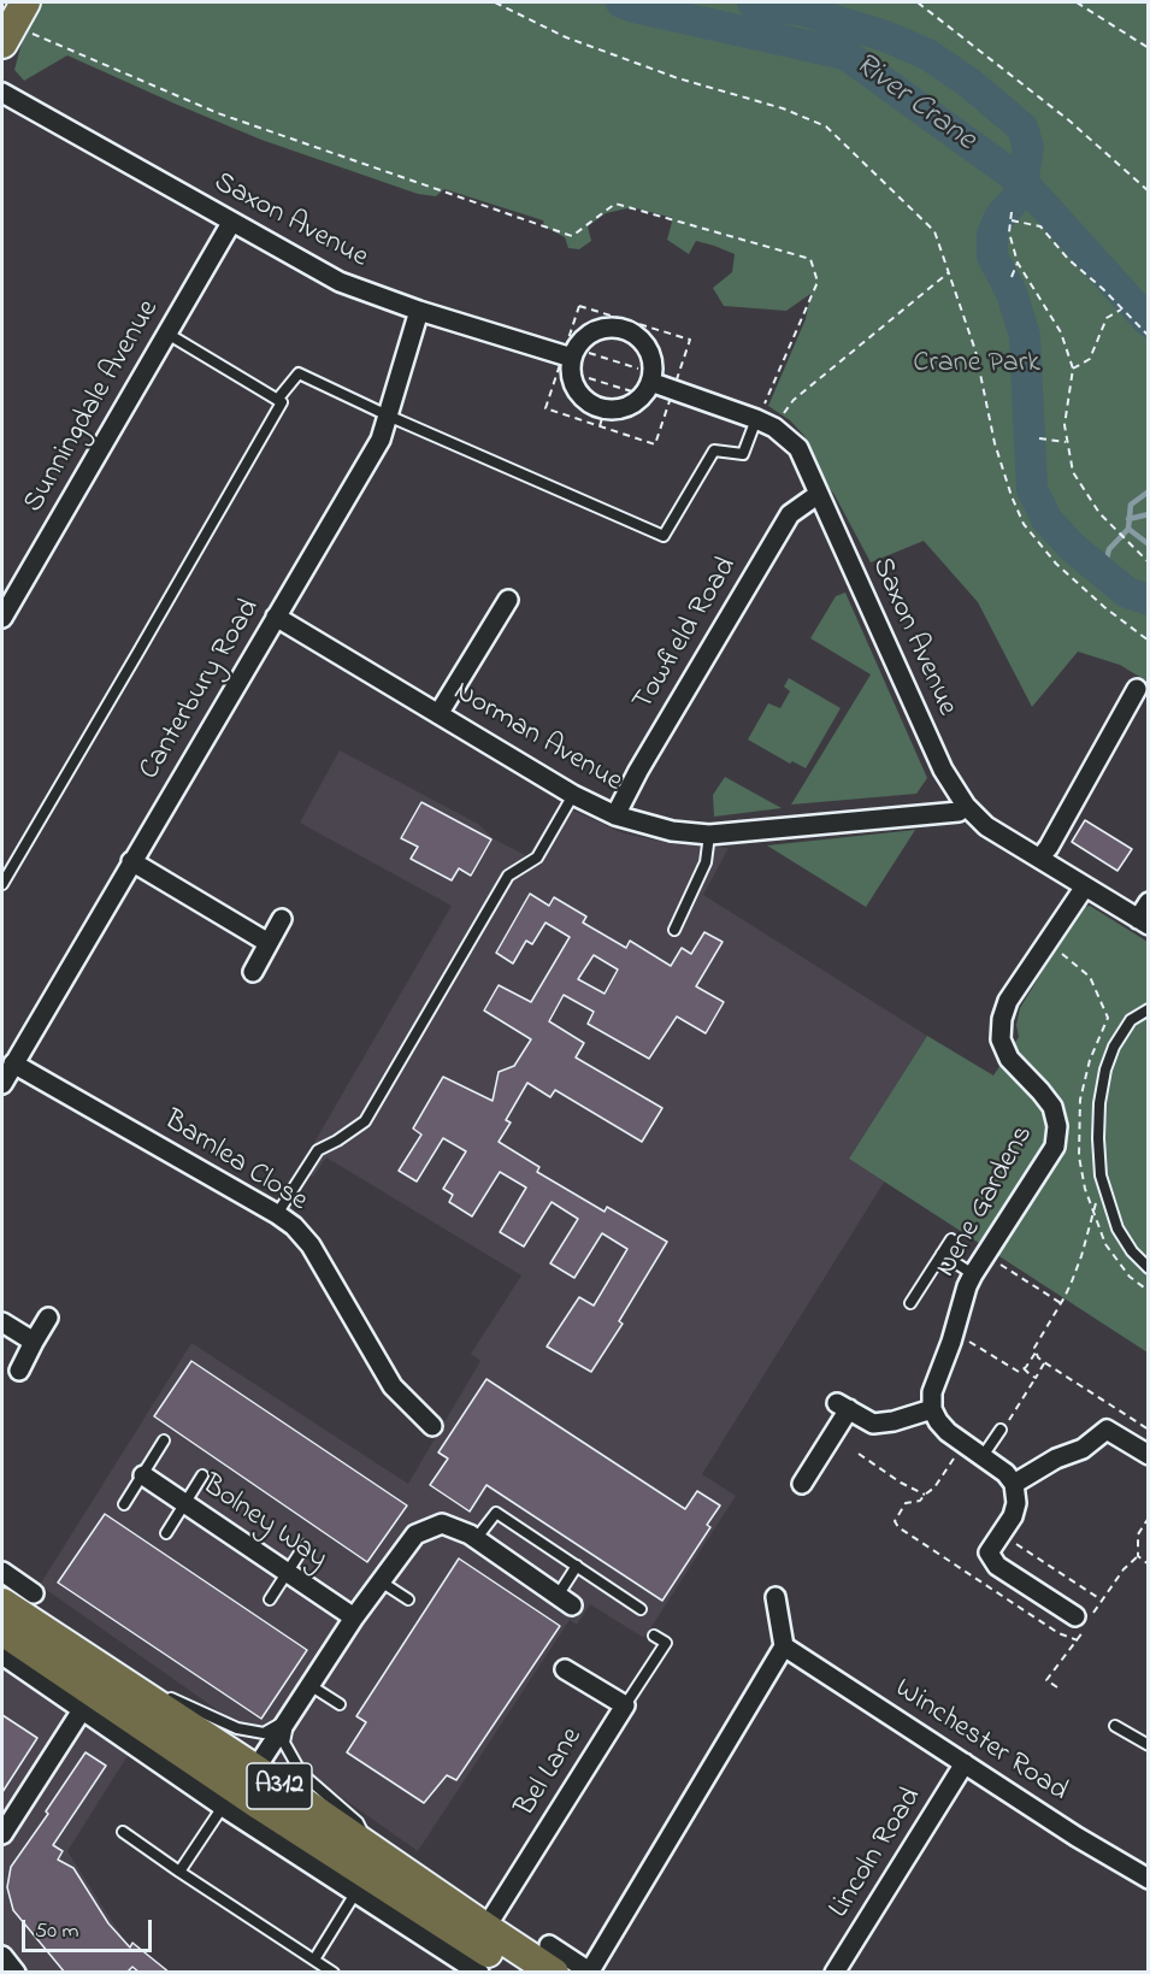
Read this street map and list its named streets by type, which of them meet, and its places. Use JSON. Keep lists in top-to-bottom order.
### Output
{
  "streets": {
    "main road": ["A312"],
    "street": [
      "Saxon Avenue",
      "Sunningdale Avenue",
      "Towfield Road",
      "Canterbury Road",
      "Norman Avenue",
      "Barnlea Close",
      "Nene Gardens",
      "Bolney Way",
      "Winchester Road",
      "Bel Lane",
      "Lincoln Road"
    ]
  },
  "crossings": [
    ["Saxon Avenue", "Sunningdale Avenue"],
    ["Saxon Avenue", "Towfield Road"],
    ["Saxon Avenue", "Canterbury Road"],
    ["Saxon Avenue", "Norman Avenue"],
    ["Saxon Avenue", "Nene Gardens"],
    ["Towfield Road", "Norman Avenue"],
    ["Canterbury Road", "Norman Avenue"],
    ["Canterbury Road", "Barnlea Close"],
    ["Winchester Road", "Lincoln Road"],
    ["Bel Lane", "A312"]
  ],
  "water": ["River Crane"],
  "parks": ["Crane Park"],
  "scale_bar": "50 m"
}
